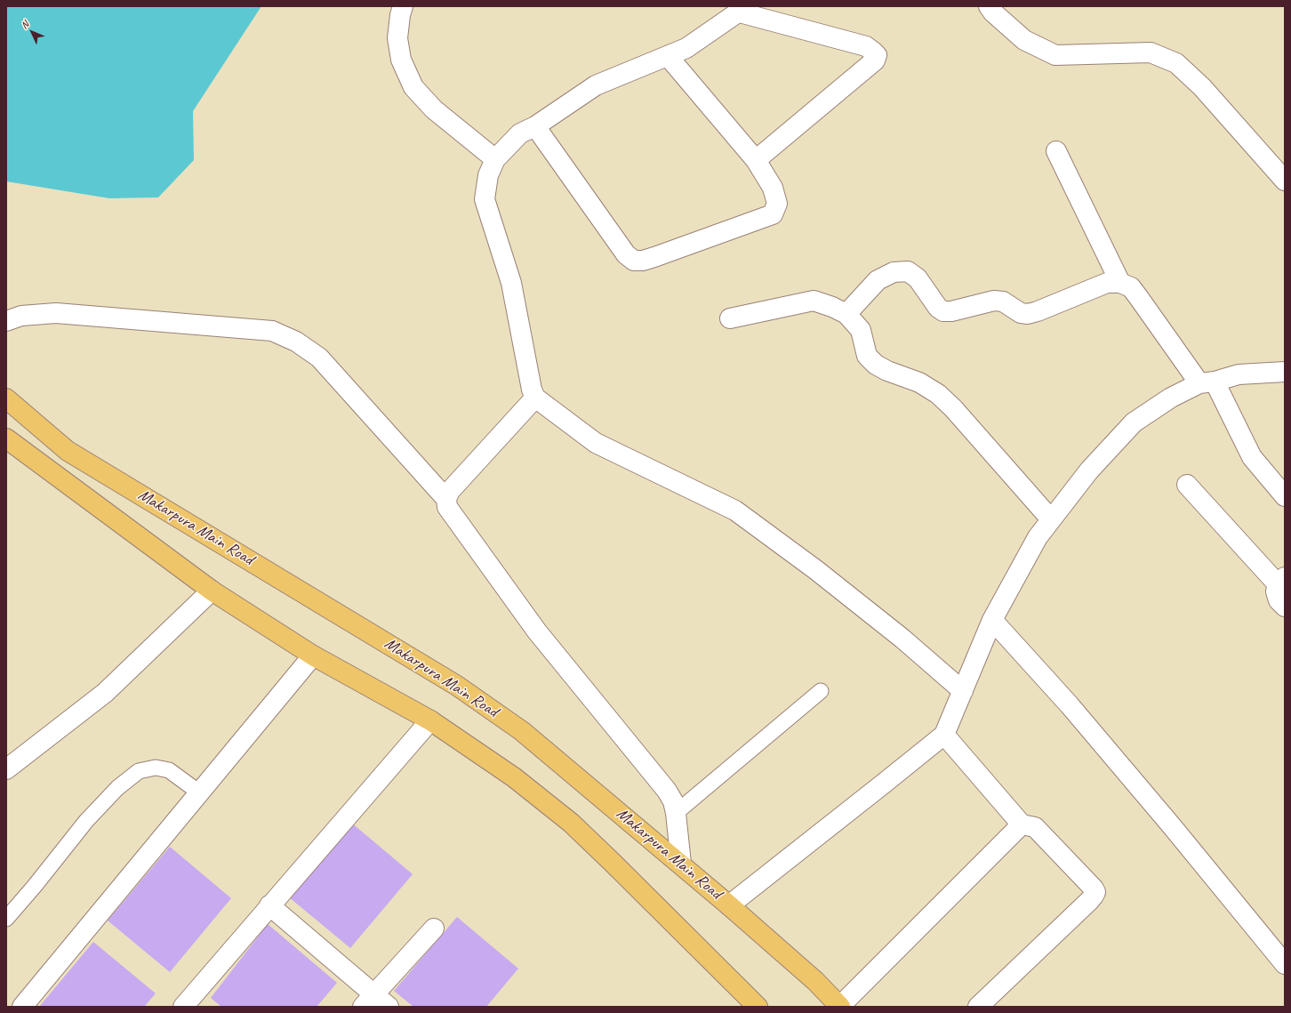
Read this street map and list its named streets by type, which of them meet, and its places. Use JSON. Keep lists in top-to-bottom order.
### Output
{
  "streets": {
    "highway": ["Makarpura Main Road"]
  },
  "north": "top left"
}
